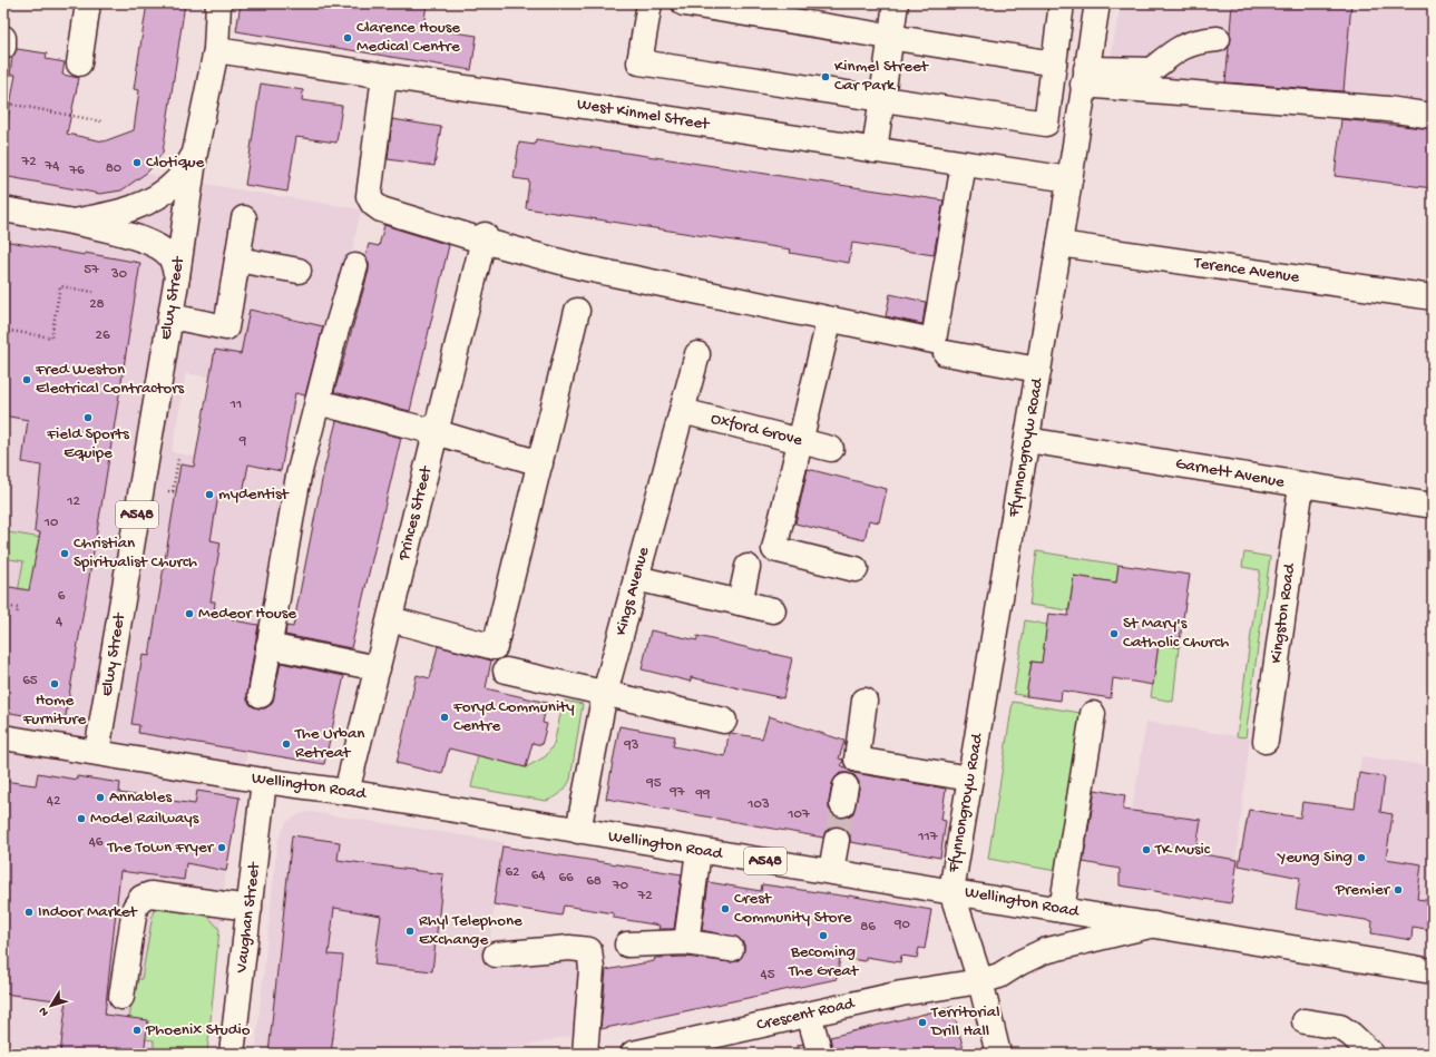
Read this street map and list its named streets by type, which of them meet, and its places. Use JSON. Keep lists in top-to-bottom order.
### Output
{
  "streets": {
    "street": [
      "West Kinmel Street",
      "Terence Avenue",
      "Elwy Street",
      "Oxford Grove",
      "Ffynnongroyw Road",
      "Garnett Avenue",
      "Princes Street",
      "A548",
      "Kings Avenue",
      "Kingston Road",
      "Wellington Road",
      "Vaughan Street",
      "Crescent Road"
    ]
  },
  "crossings": [
    ["West Kinmel Street", "Elwy Street"],
    ["West Kinmel Street", "Ffynnongroyw Road"],
    ["Terence Avenue", "Ffynnongroyw Road"],
    ["Elwy Street", "Wellington Road"],
    ["Oxford Grove", "Kings Avenue"],
    ["Ffynnongroyw Road", "Garnett Avenue"],
    ["Ffynnongroyw Road", "Wellington Road"],
    ["Garnett Avenue", "Kingston Road"],
    ["Princes Street", "Wellington Road"],
    ["Kings Avenue", "Wellington Road"],
    ["Wellington Road", "Vaughan Street"],
    ["Wellington Road", "Crescent Road"]
  ],
  "places": [
    "Clarence House Medical Centre",
    "Kinmel Street Car Park",
    "Clotique",
    "Fred Weston Electrical Contractors",
    "Field Sports Equipe",
    "mydentist",
    "Christian Spiritualist Church",
    "Medeor House",
    "St Mary's Catholic Church",
    "Home Furniture",
    "Foryd Community Centre",
    "The Urban Retreat",
    "Annables",
    "Model Railways",
    "The Town Fryer",
    "TK Music",
    "Yeung Sing",
    "Premier",
    "Crest Community Store",
    "Indoor Market",
    "Rhyl Telephone Exchange",
    "Becoming The Great",
    "Territorial Drill Hall",
    "Phoenix Studio"
  ],
  "house_numbers": [
    "72",
    "74",
    "80",
    "76",
    "57",
    "30",
    "28",
    "26",
    "11",
    "9",
    "12",
    "10",
    "6",
    "4",
    "65",
    "93",
    "95",
    "97",
    "99",
    "42",
    "103",
    "107",
    "117",
    "46",
    "62",
    "64",
    "66",
    "68",
    "70",
    "72",
    "90",
    "86",
    "45"
  ],
  "north": "bottom left"
}
